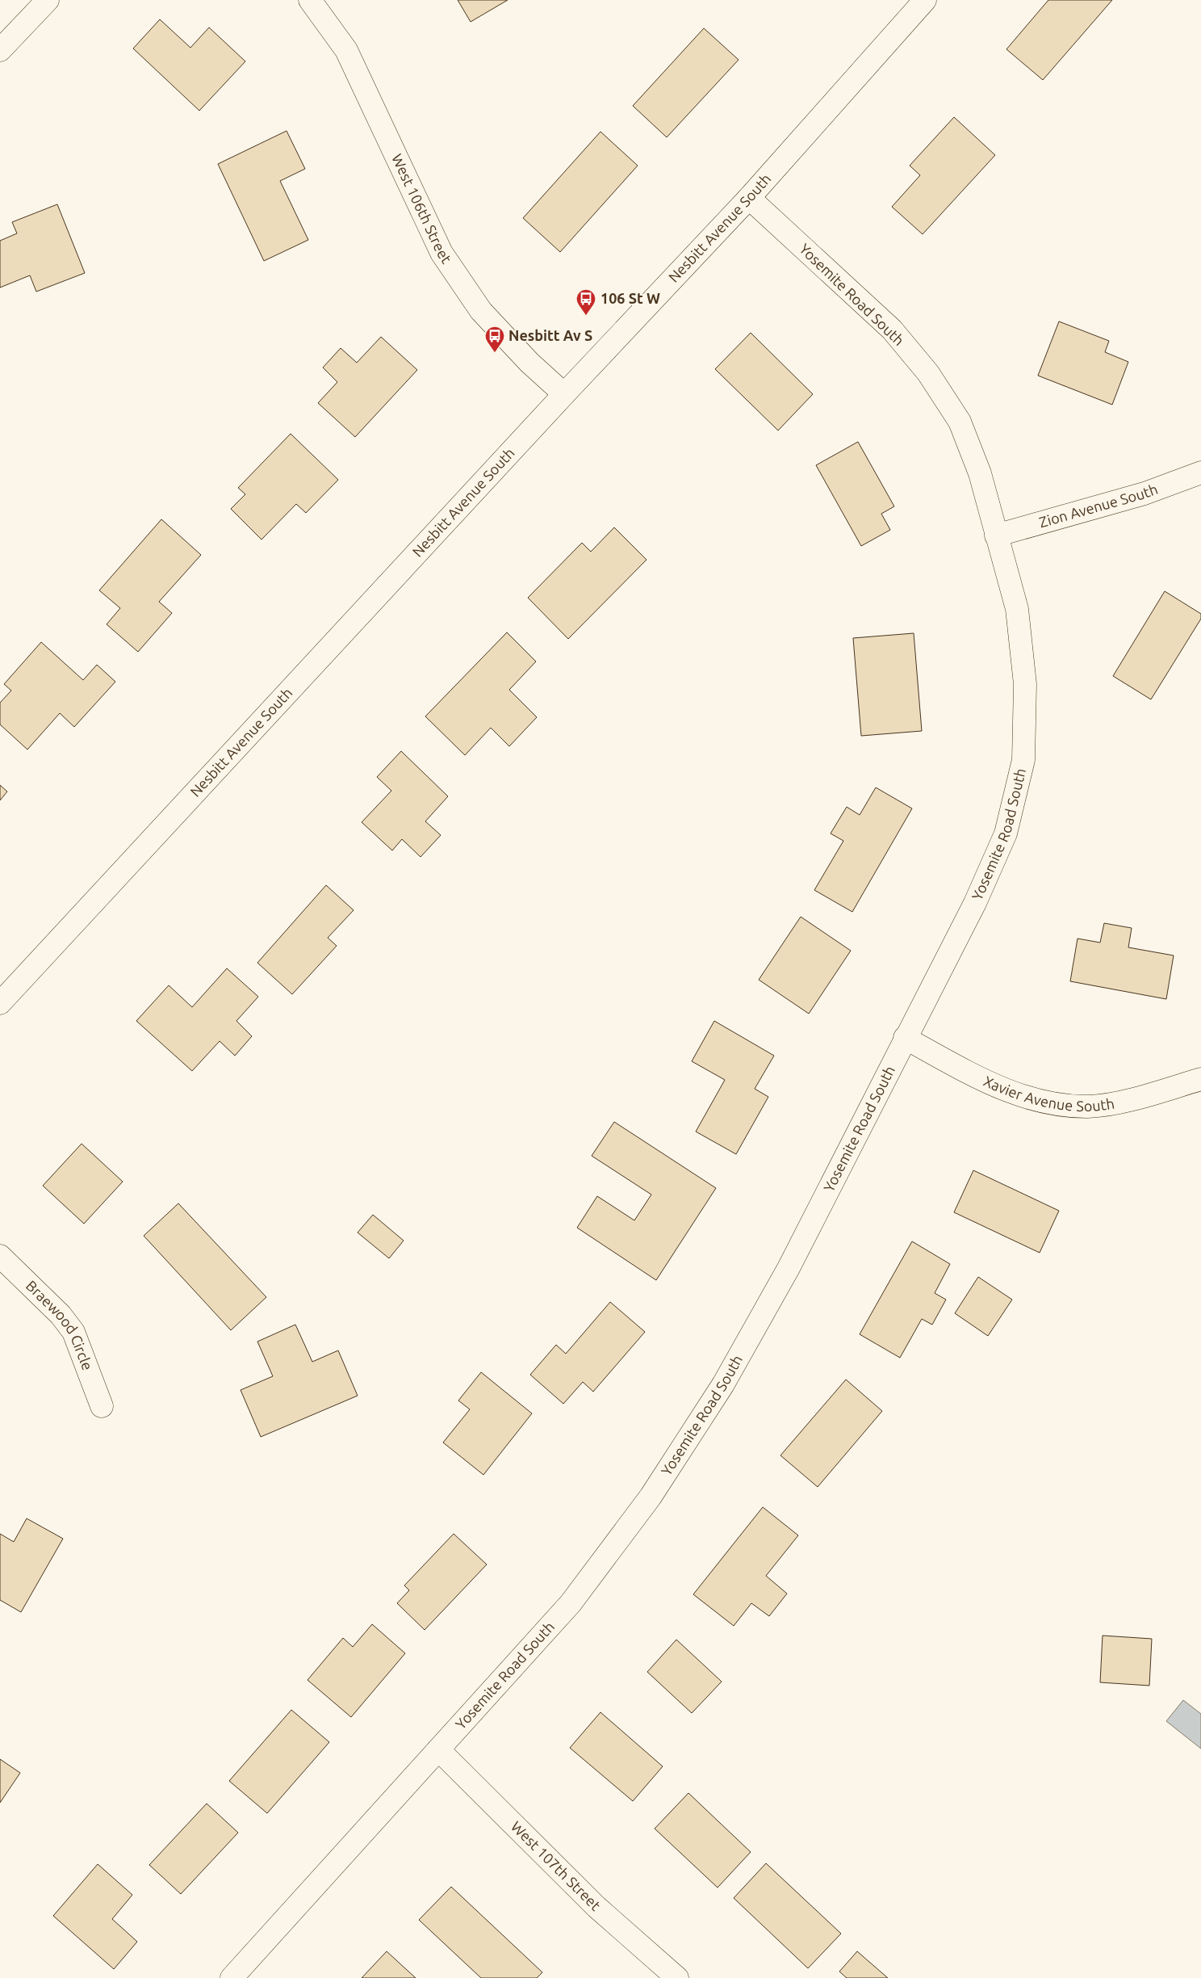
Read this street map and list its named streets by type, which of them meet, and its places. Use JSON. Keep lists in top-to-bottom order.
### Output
{
  "streets": {
    "street": [
      "West 106th Street",
      "Nesbitt Avenue South",
      "Yosemite Road South",
      "Zion Avenue South",
      "Xavier Avenue South",
      "Braewood Circle",
      "West 107th Street"
    ]
  },
  "crossings": [
    ["West 106th Street", "Nesbitt Avenue South"],
    ["Nesbitt Avenue South", "Yosemite Road South"],
    ["Yosemite Road South", "Zion Avenue South"],
    ["Yosemite Road South", "Xavier Avenue South"],
    ["Yosemite Road South", "West 107th Street"]
  ],
  "places": {
    "bus stop": ["106 St W", "Nesbitt Av S"]
  }
}
